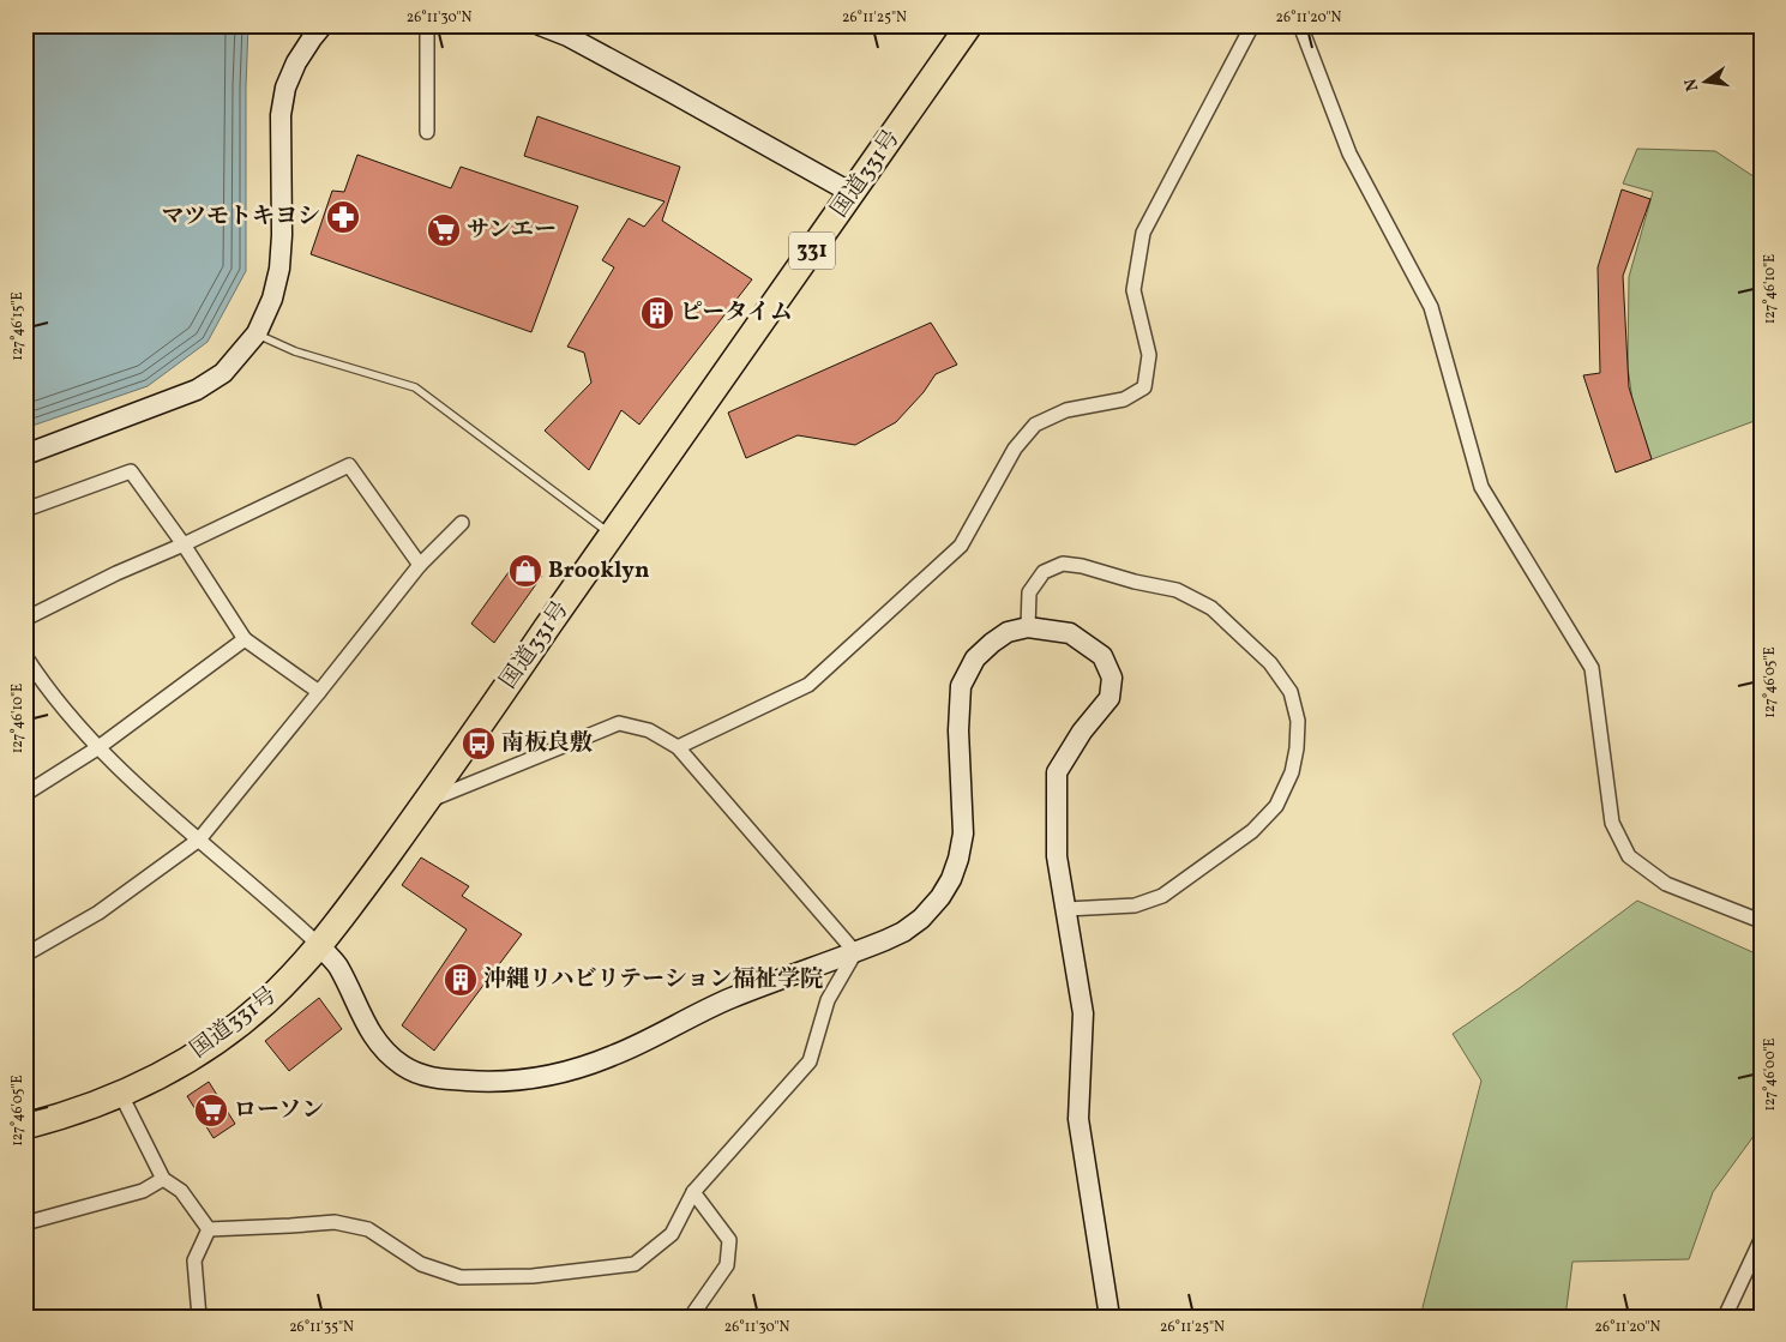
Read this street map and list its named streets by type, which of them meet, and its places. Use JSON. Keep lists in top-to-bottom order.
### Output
{
  "streets": {
    "highway": ["国道331号", "331"]
  },
  "places": {
    "pharmacy": ["マツモトキヨシ"],
    "supermarket": ["サンエー", "ローソン"],
    "building": ["ピータイム", "沖縄リハビリテーション福祉学院"],
    "shop": ["Brooklyn"],
    "bus stop": ["南板良敷"]
  },
  "north": "left",
  "coordinates": [
    "26°11'30\"N",
    "26°11'25\"N",
    "26°11'20\"N",
    "127°46'10\"E",
    "127°46'15\"E",
    "127°46'05\"E",
    "127°46'00\"E",
    "26°11'35\"N"
  ]
}
